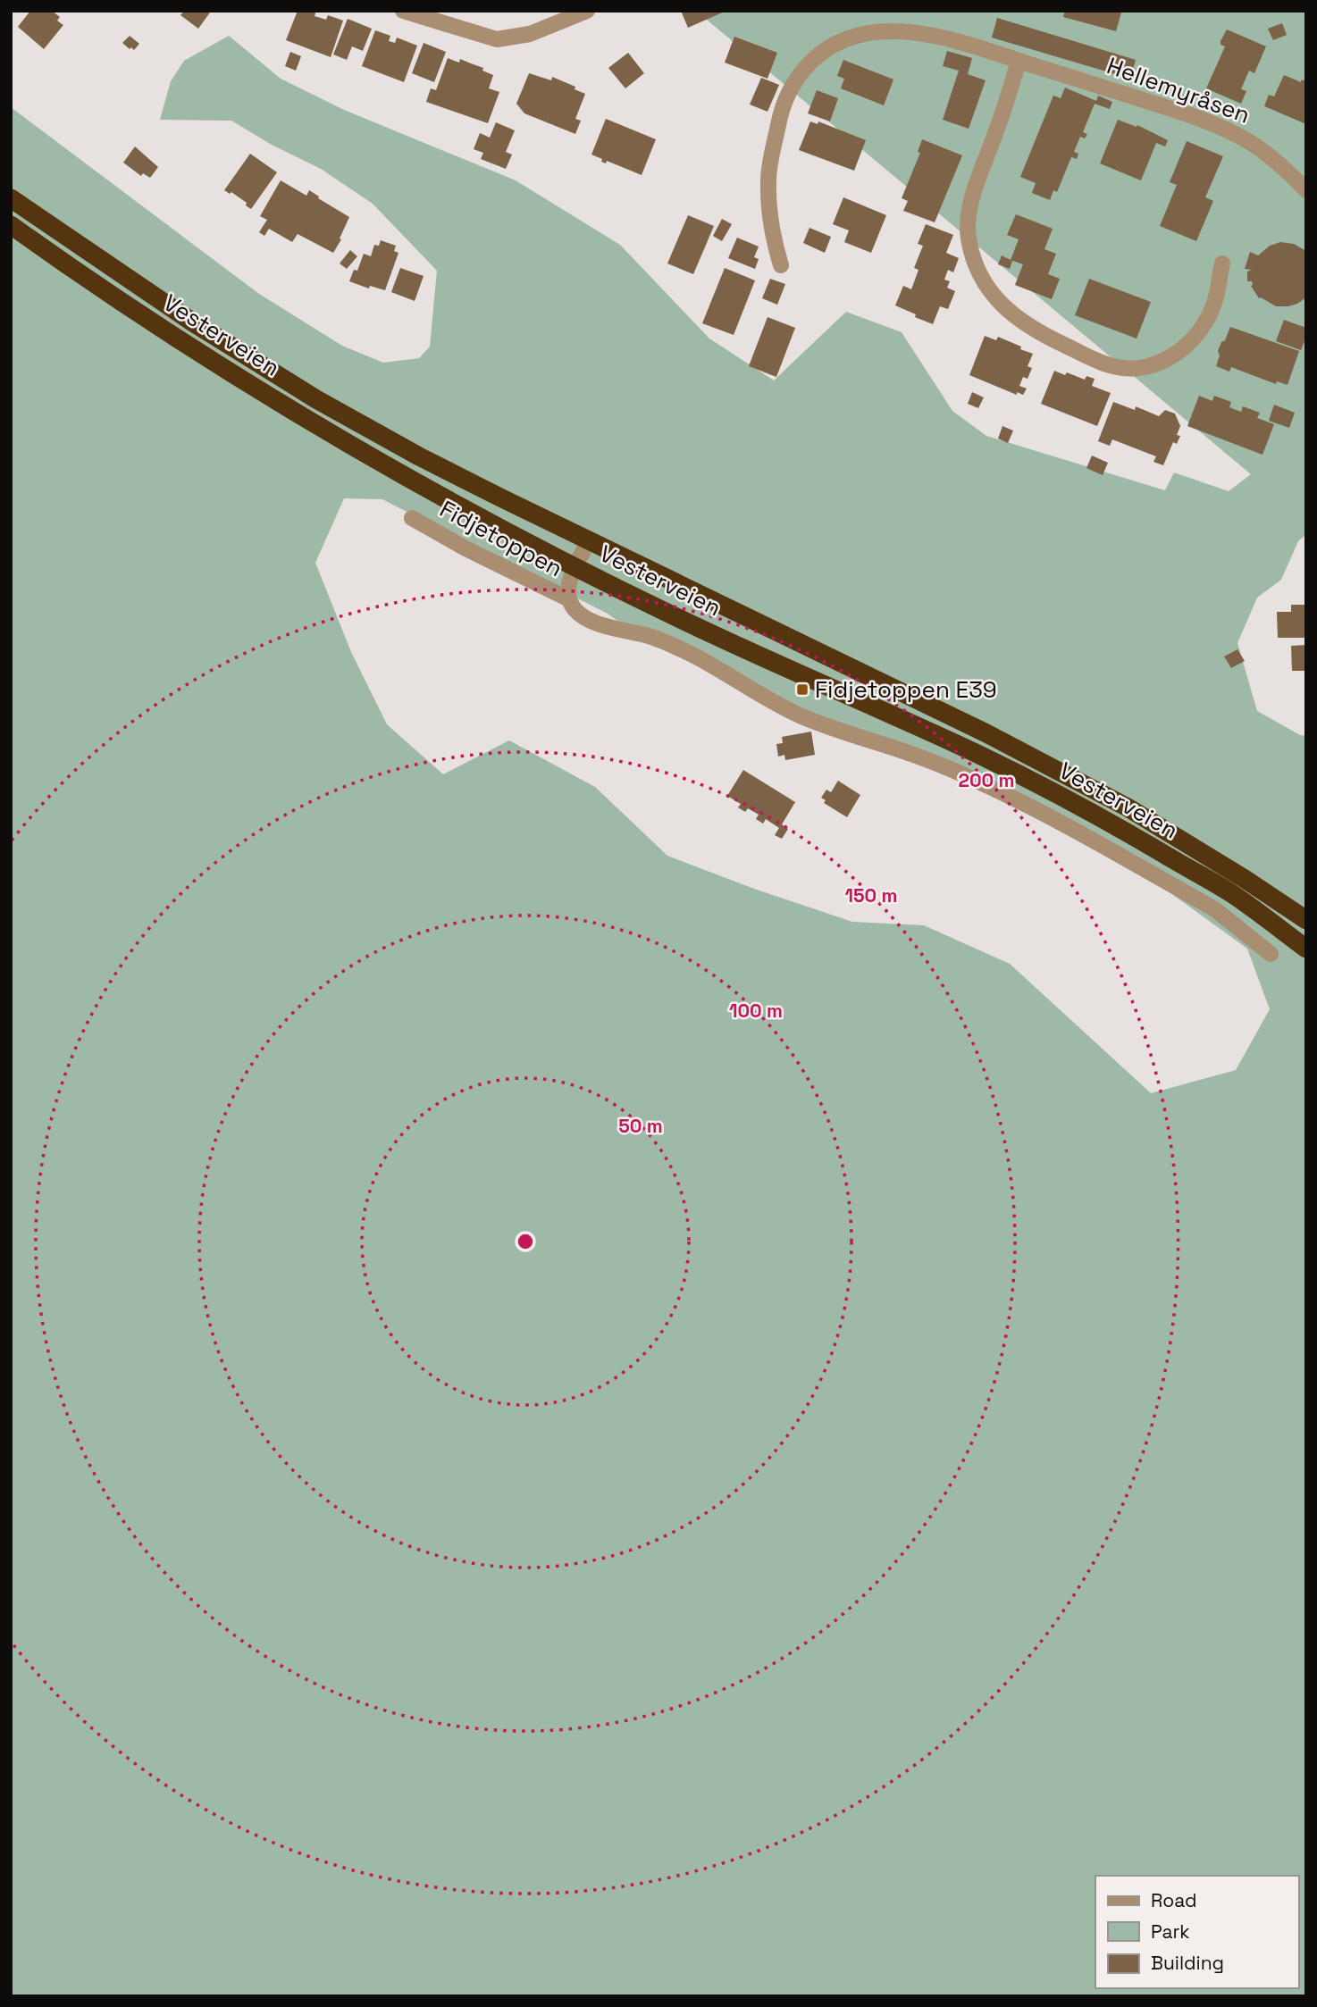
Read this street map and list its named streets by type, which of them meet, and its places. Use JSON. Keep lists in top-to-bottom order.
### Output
{
  "streets": {
    "highway": ["Vesterveien"],
    "street": ["Hellemyråsen", "Fidjetoppen"]
  },
  "crossings": [
    ["Vesterveien", "Fidjetoppen"]
  ],
  "places": {
    "transit": ["Fidjetoppen E39"]
  },
  "legend": ["Road", "Park", "Building"],
  "rings": [
    "200 m",
    "150 m",
    "100 m",
    "50 m"
  ]
}
